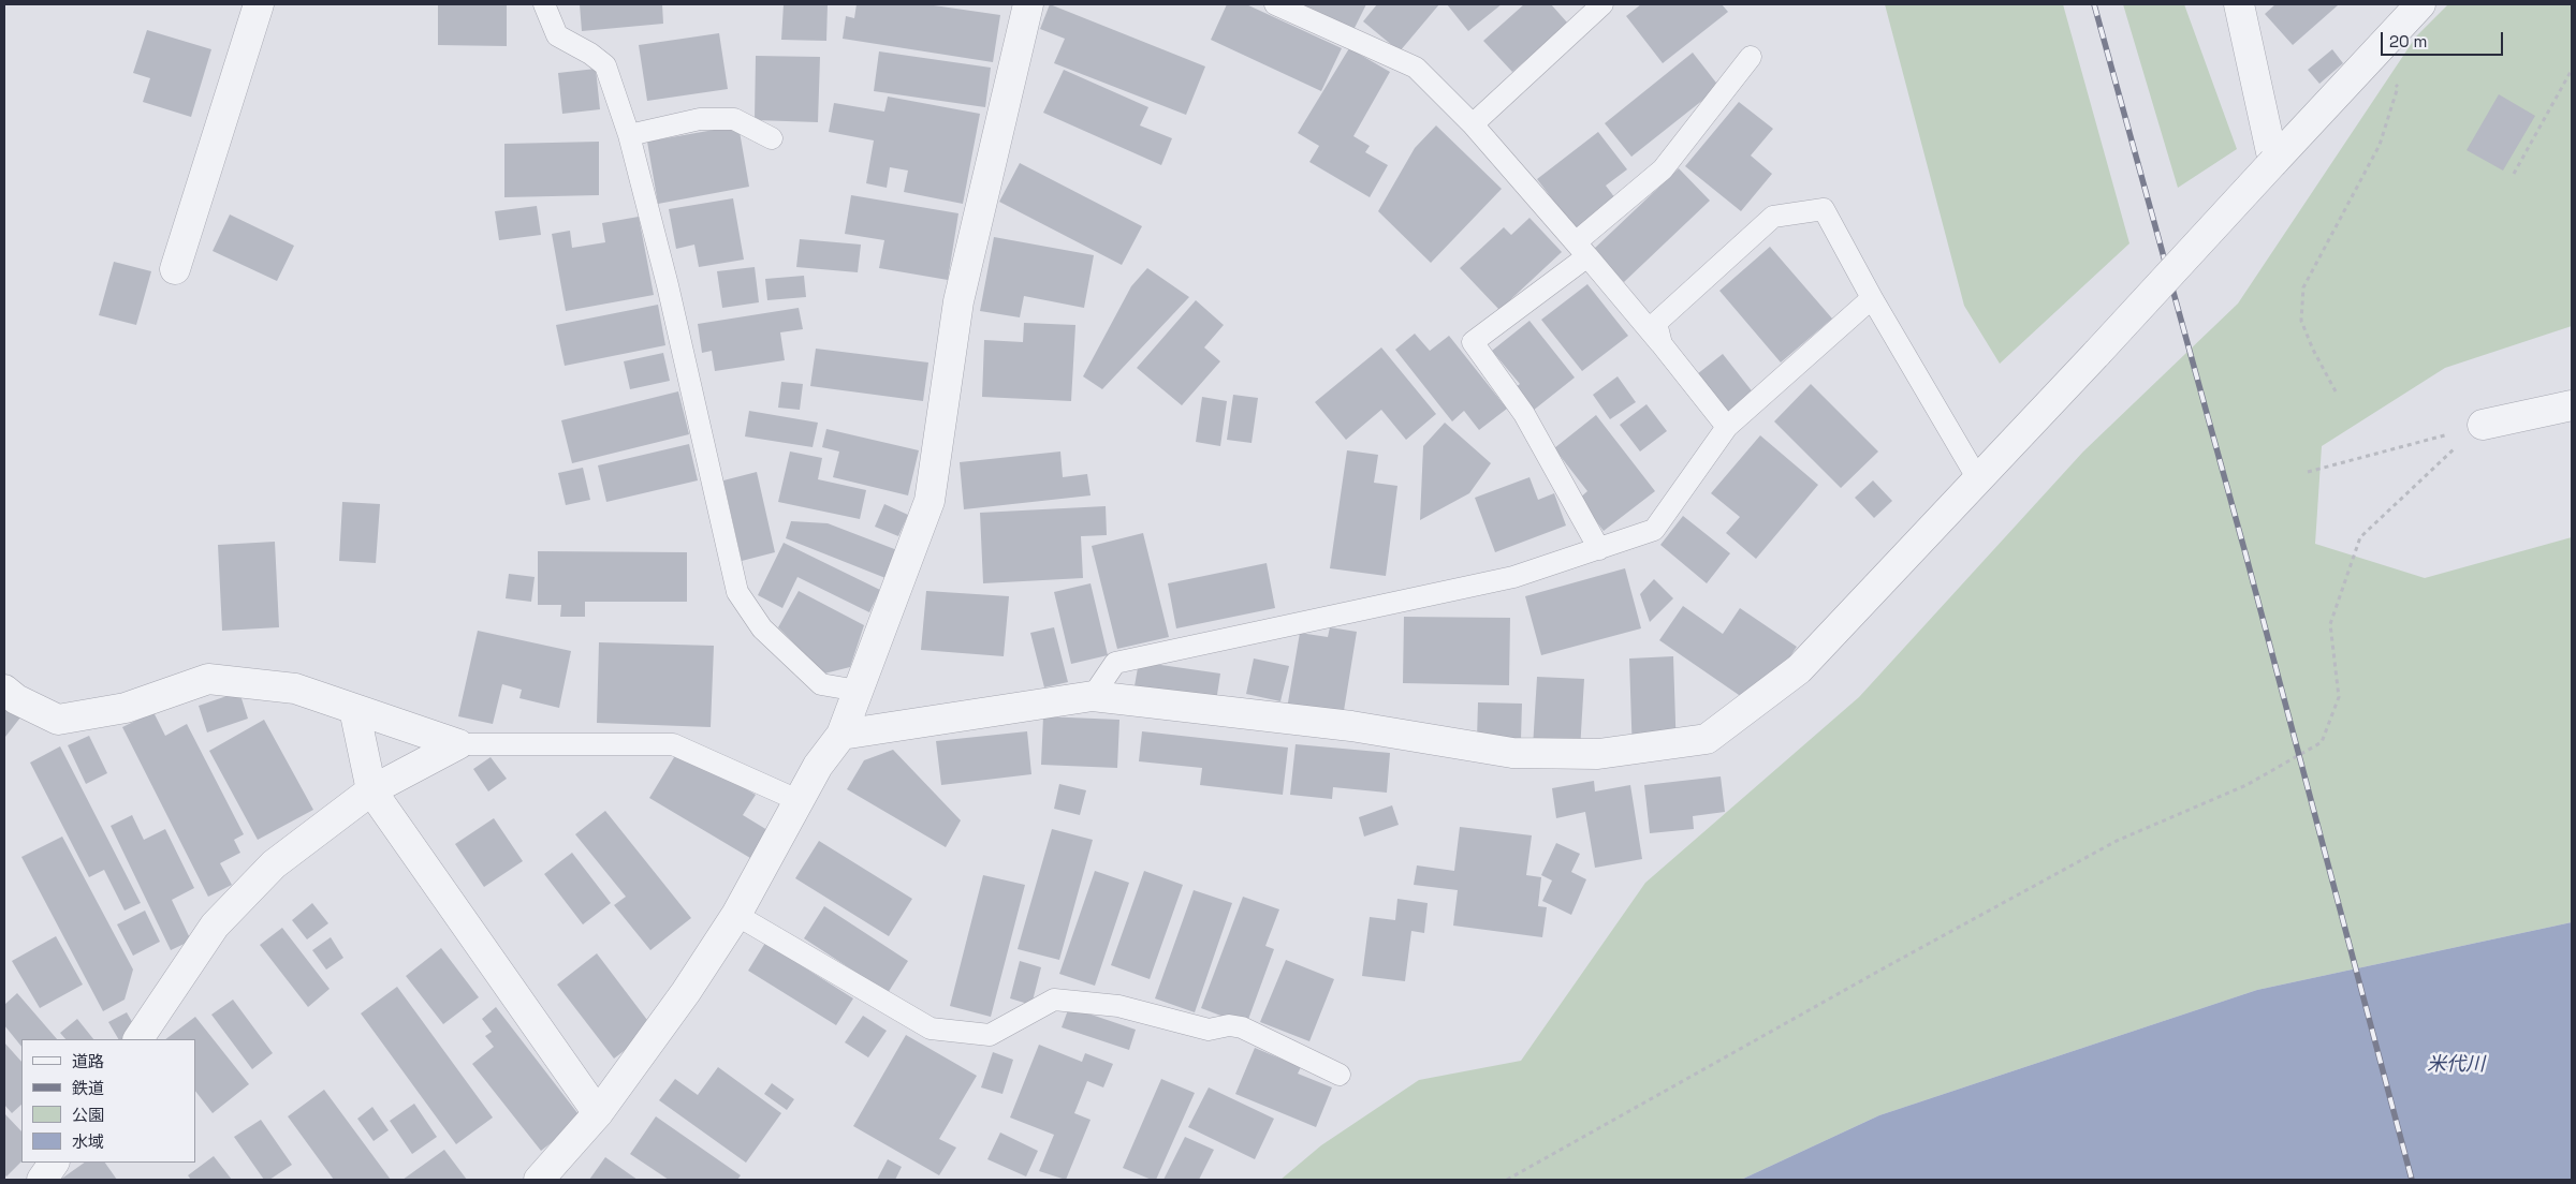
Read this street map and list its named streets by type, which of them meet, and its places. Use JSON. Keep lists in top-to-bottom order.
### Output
{
  "water": ["米代川"],
  "legend": [
    "道路",
    "鉄道",
    "公園",
    "水域"
  ],
  "scale_bar": "20 m"
}
